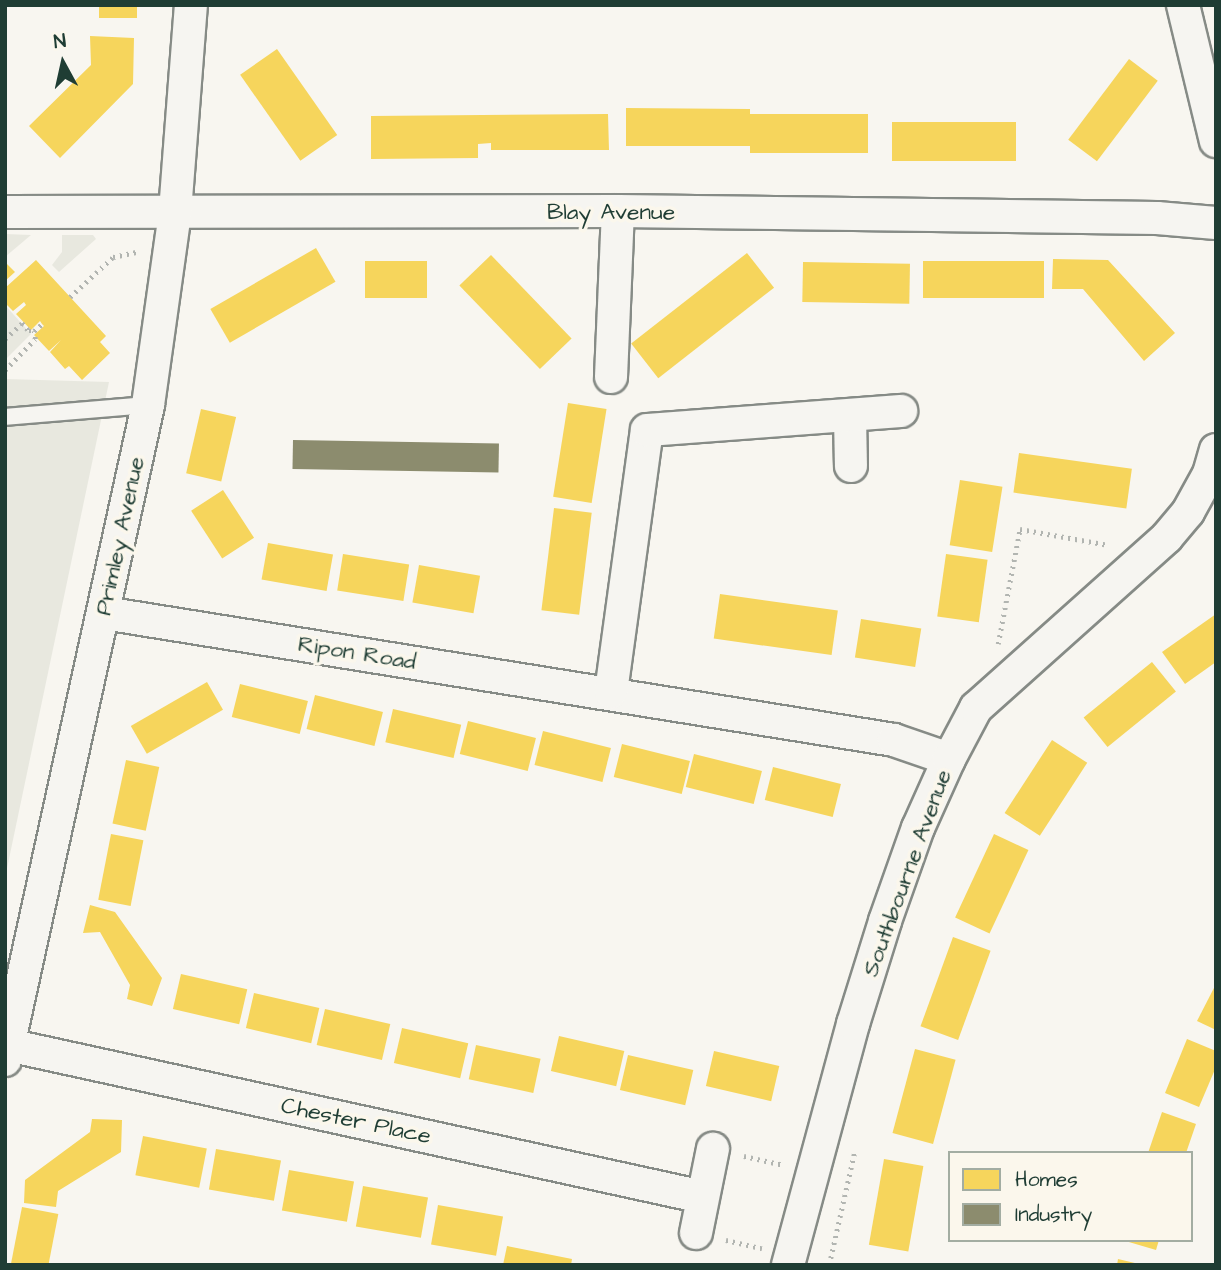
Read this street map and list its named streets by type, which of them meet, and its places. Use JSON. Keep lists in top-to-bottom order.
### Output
{
  "streets": {
    "street": [
      "Blay Avenue",
      "Primley Avenue",
      "Ripon Road",
      "Southbourne Avenue",
      "Chester Place"
    ]
  },
  "crossings": [
    ["Blay Avenue", "Primley Avenue"],
    ["Primley Avenue", "Ripon Road"],
    ["Primley Avenue", "Chester Place"],
    ["Ripon Road", "Southbourne Avenue"]
  ],
  "legend": ["Homes", "Industry"],
  "north": "top"
}
